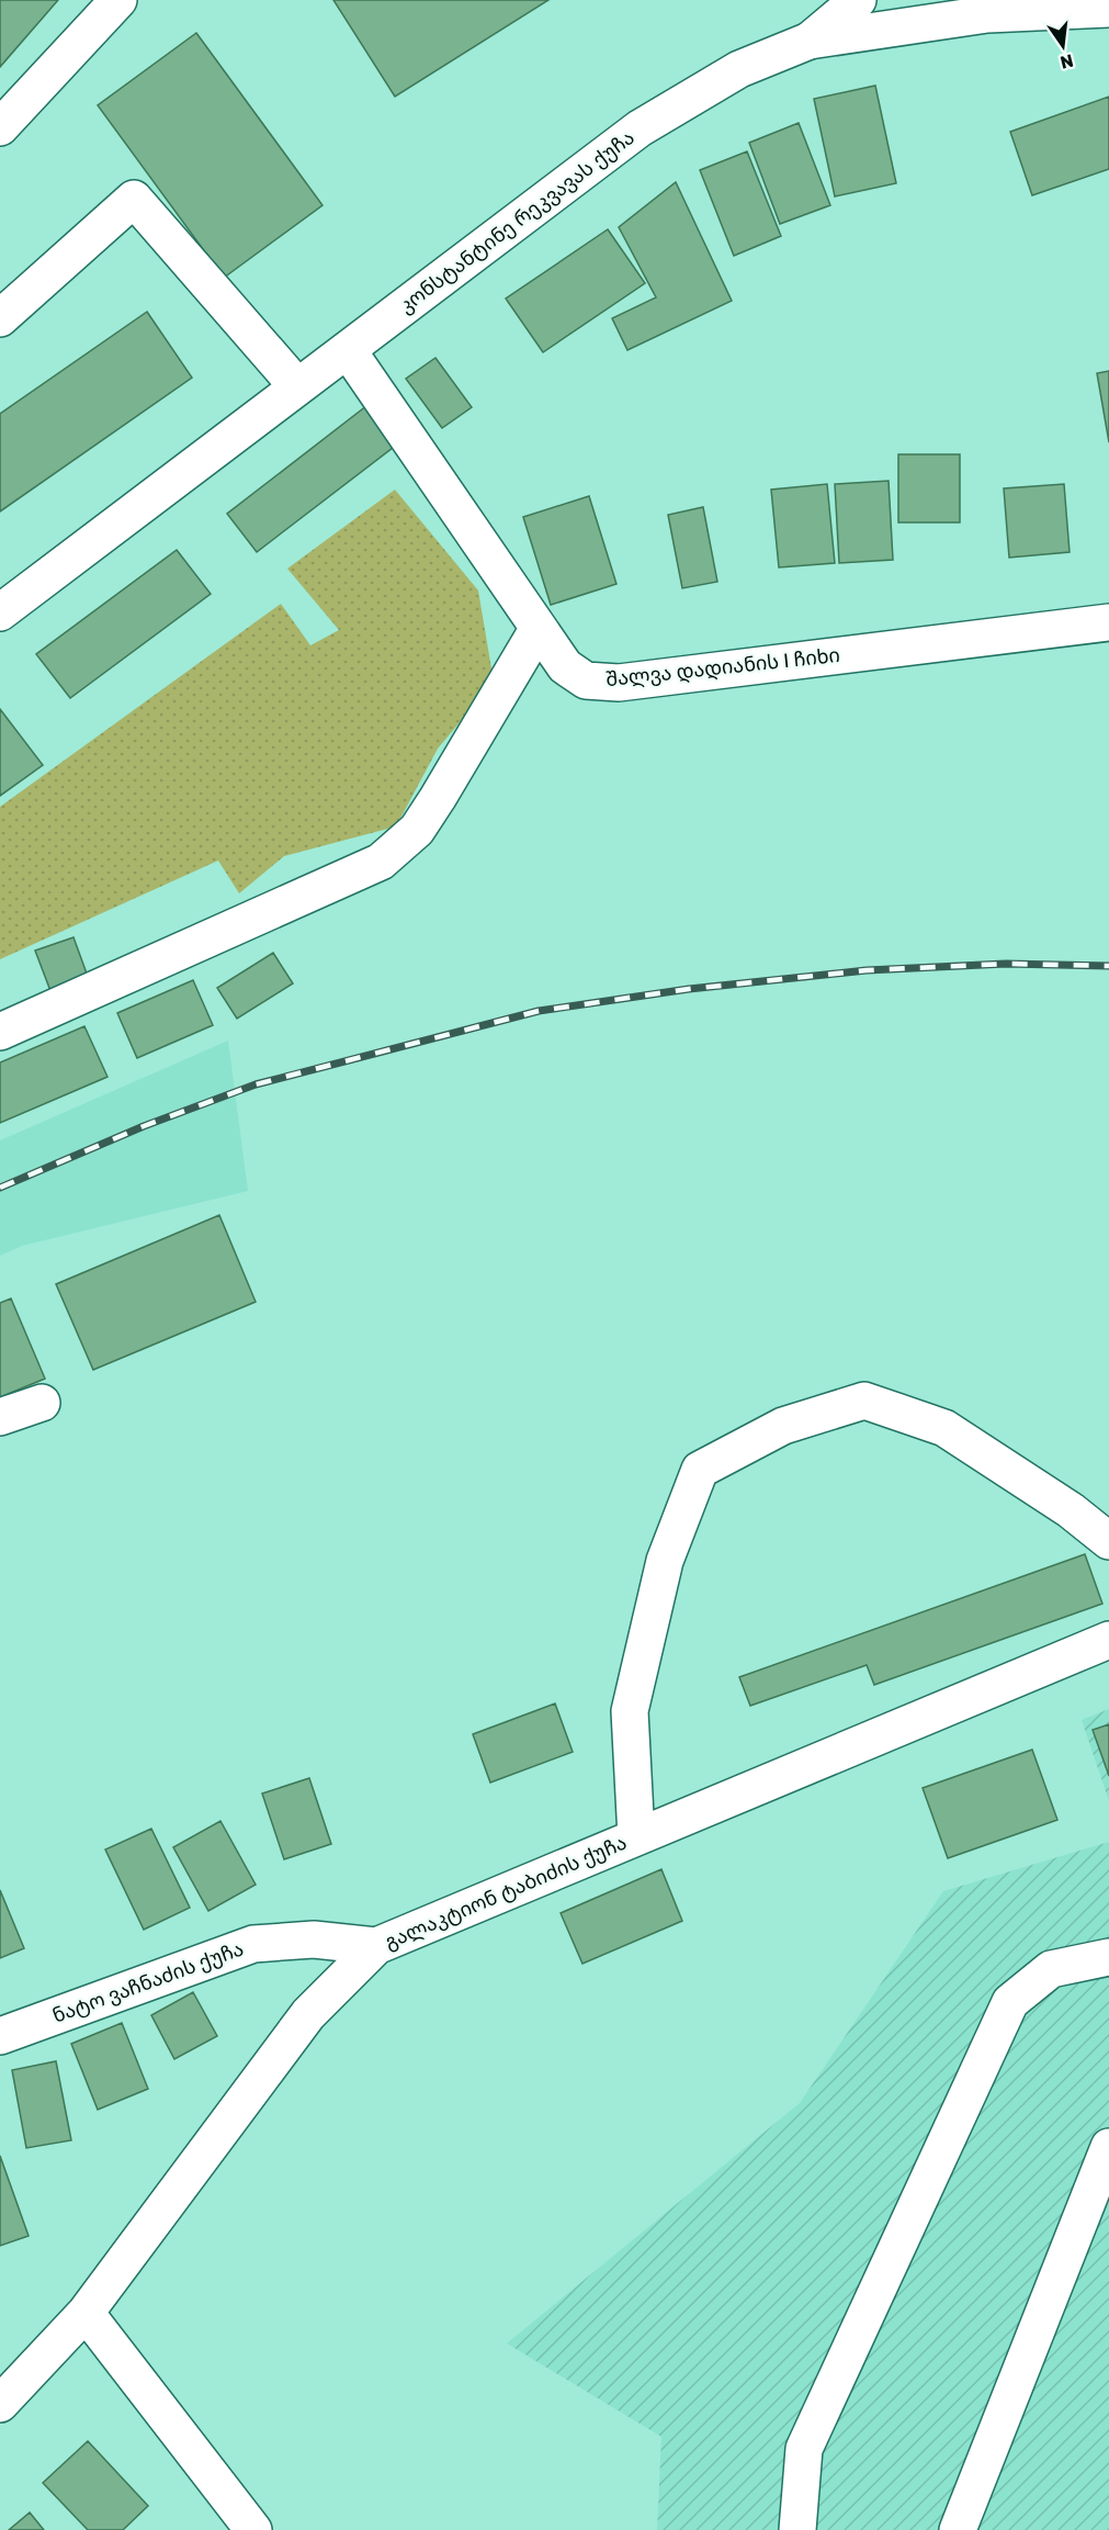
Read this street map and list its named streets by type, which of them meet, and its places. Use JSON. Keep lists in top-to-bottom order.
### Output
{
  "streets": {
    "street": [
      "კონსტანტინე რეკვავას ქუჩა",
      "შალვა დადიანის I ჩიხი",
      "გალაკტიონ ტაბიძის ქუჩა",
      "ნატო ვაჩნაძის ქუჩა"
    ]
  },
  "crossings": [
    ["კონსტანტინე რეკვავას ქუჩა", "შალვა დადიანის I ჩიხი"],
    ["გალაკტიონ ტაბიძის ქუჩა", "ნატო ვაჩნაძის ქუჩა"]
  ],
  "north": "bottom"
}
